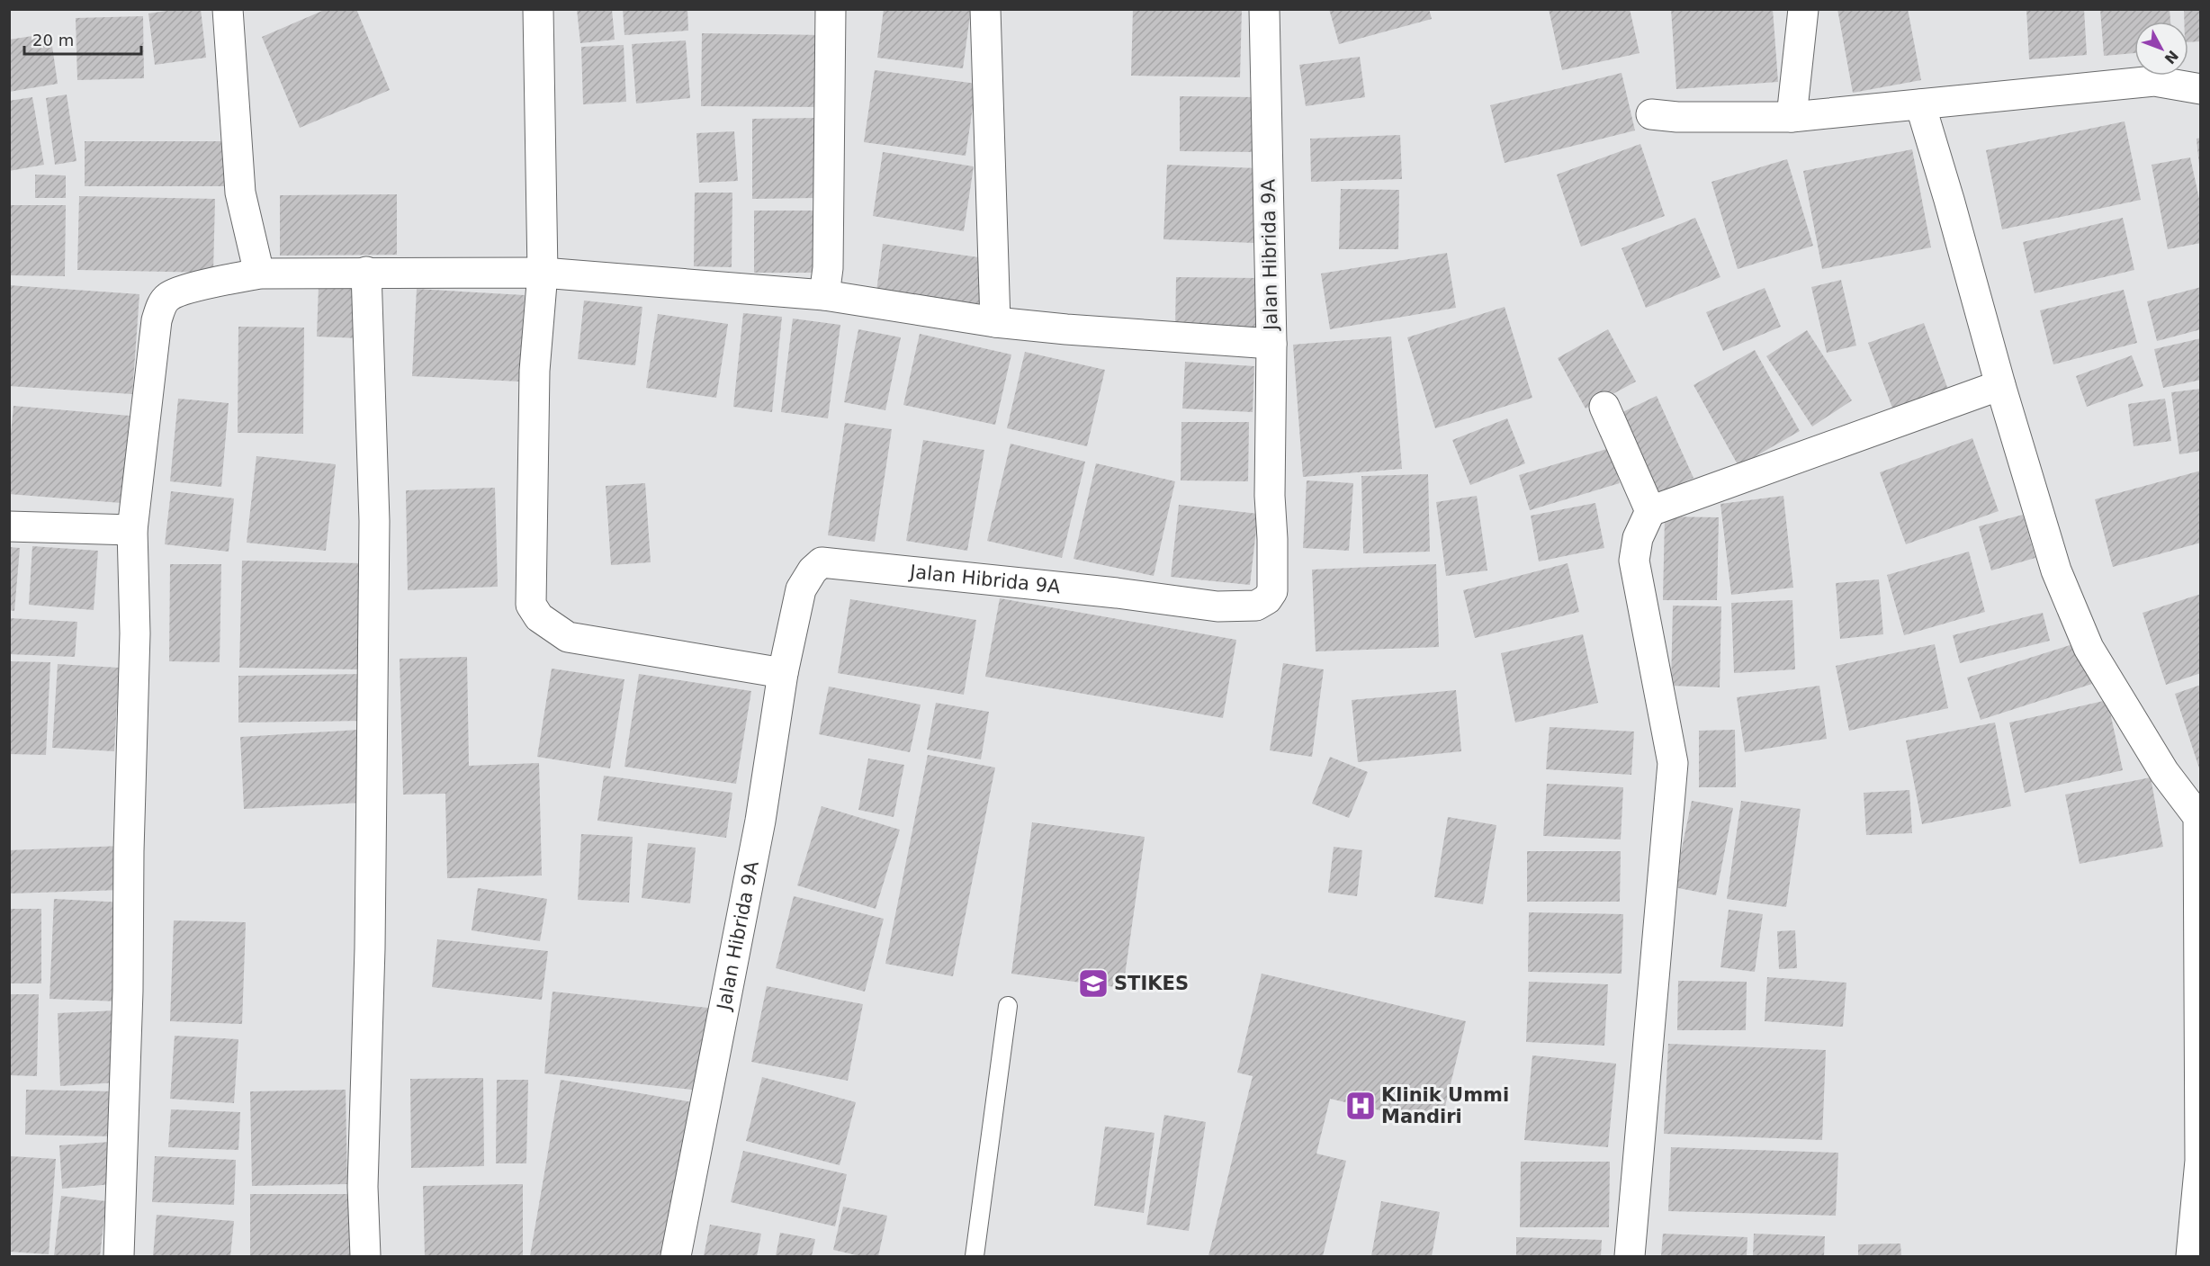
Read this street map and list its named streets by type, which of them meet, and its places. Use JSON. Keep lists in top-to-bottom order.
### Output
{
  "streets": {
    "street": ["Jalan Hibrida 9A"]
  },
  "places": {
    "school or university": ["STIKES"],
    "hospital": ["Klinik Ummi Mandiri"]
  },
  "scale_bar": "20 m",
  "north": "bottom right"
}
